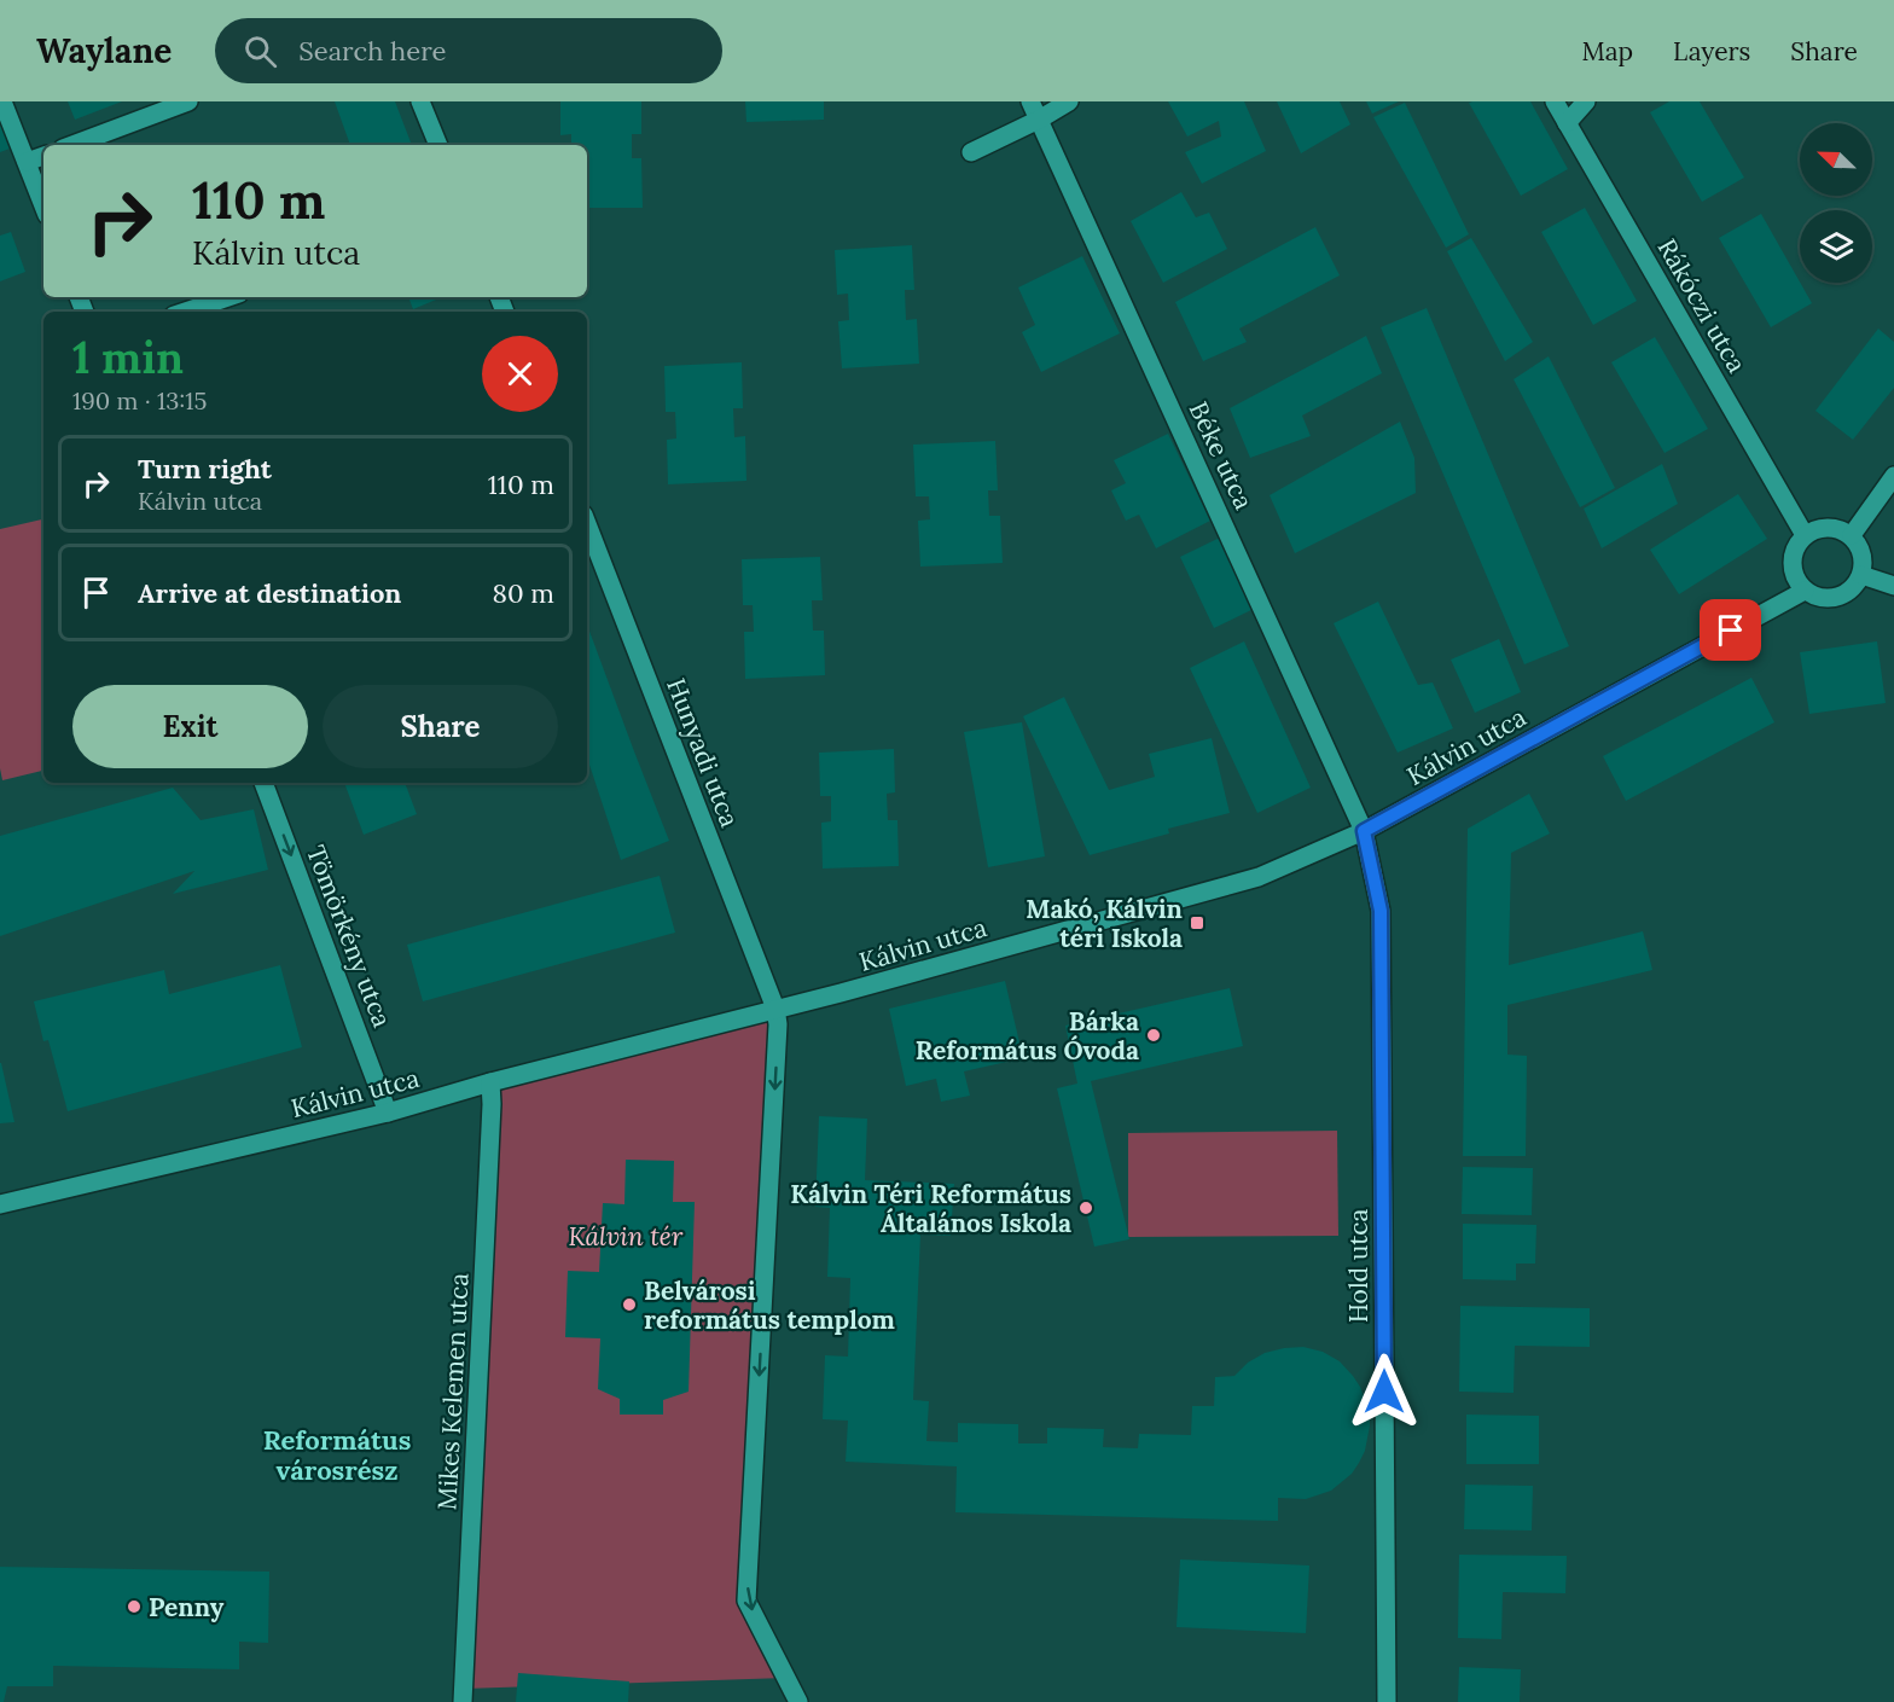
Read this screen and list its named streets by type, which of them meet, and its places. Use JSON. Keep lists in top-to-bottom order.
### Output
{
  "streets": {
    "street": [
      "Rákóczi utca",
      "Béke utca",
      "Kálvin utca",
      "Hunyadi utca",
      "Tömörkény utca",
      "Hold utca",
      "Mikes Kelemen utca"
    ]
  },
  "crossings": [
    ["Rákóczi utca", "Kálvin utca"],
    ["Béke utca", "Kálvin utca"],
    ["Béke utca", "Hold utca"],
    ["Kálvin utca", "Hunyadi utca"],
    ["Kálvin utca", "Tömörkény utca"],
    ["Kálvin utca", "Hold utca"],
    ["Kálvin utca", "Mikes Kelemen utca"]
  ],
  "one_way": ["Tömörkény utca"],
  "districts": ["Református városrész"],
  "parks": ["Kálvin tér"],
  "places": {
    "transit": ["Makó, Kálvin téri Iskola"],
    "other": [
      "Bárka Református Óvoda",
      "Kálvin Téri Református Általános Iskola",
      "Belvárosi református templom",
      "Penny"
    ]
  },
  "north": "top left",
  "page": {
    "header": "Waylane",
    "search": "Search here",
    "nav": ["Map", "Layers", "Share"],
    "turn": ["110 m", "Kálvin utca"],
    "heading": ["1 min", "190 m · 13:15"],
    "list": [
      {
        "name": "Turn right",
        "note": "Kálvin utca",
        "value": "110 m"
      },
      {
        "name": "Arrive at destination",
        "value": "80 m"
      }
    ],
    "buttons": ["Exit", "Share"]
  }
}
